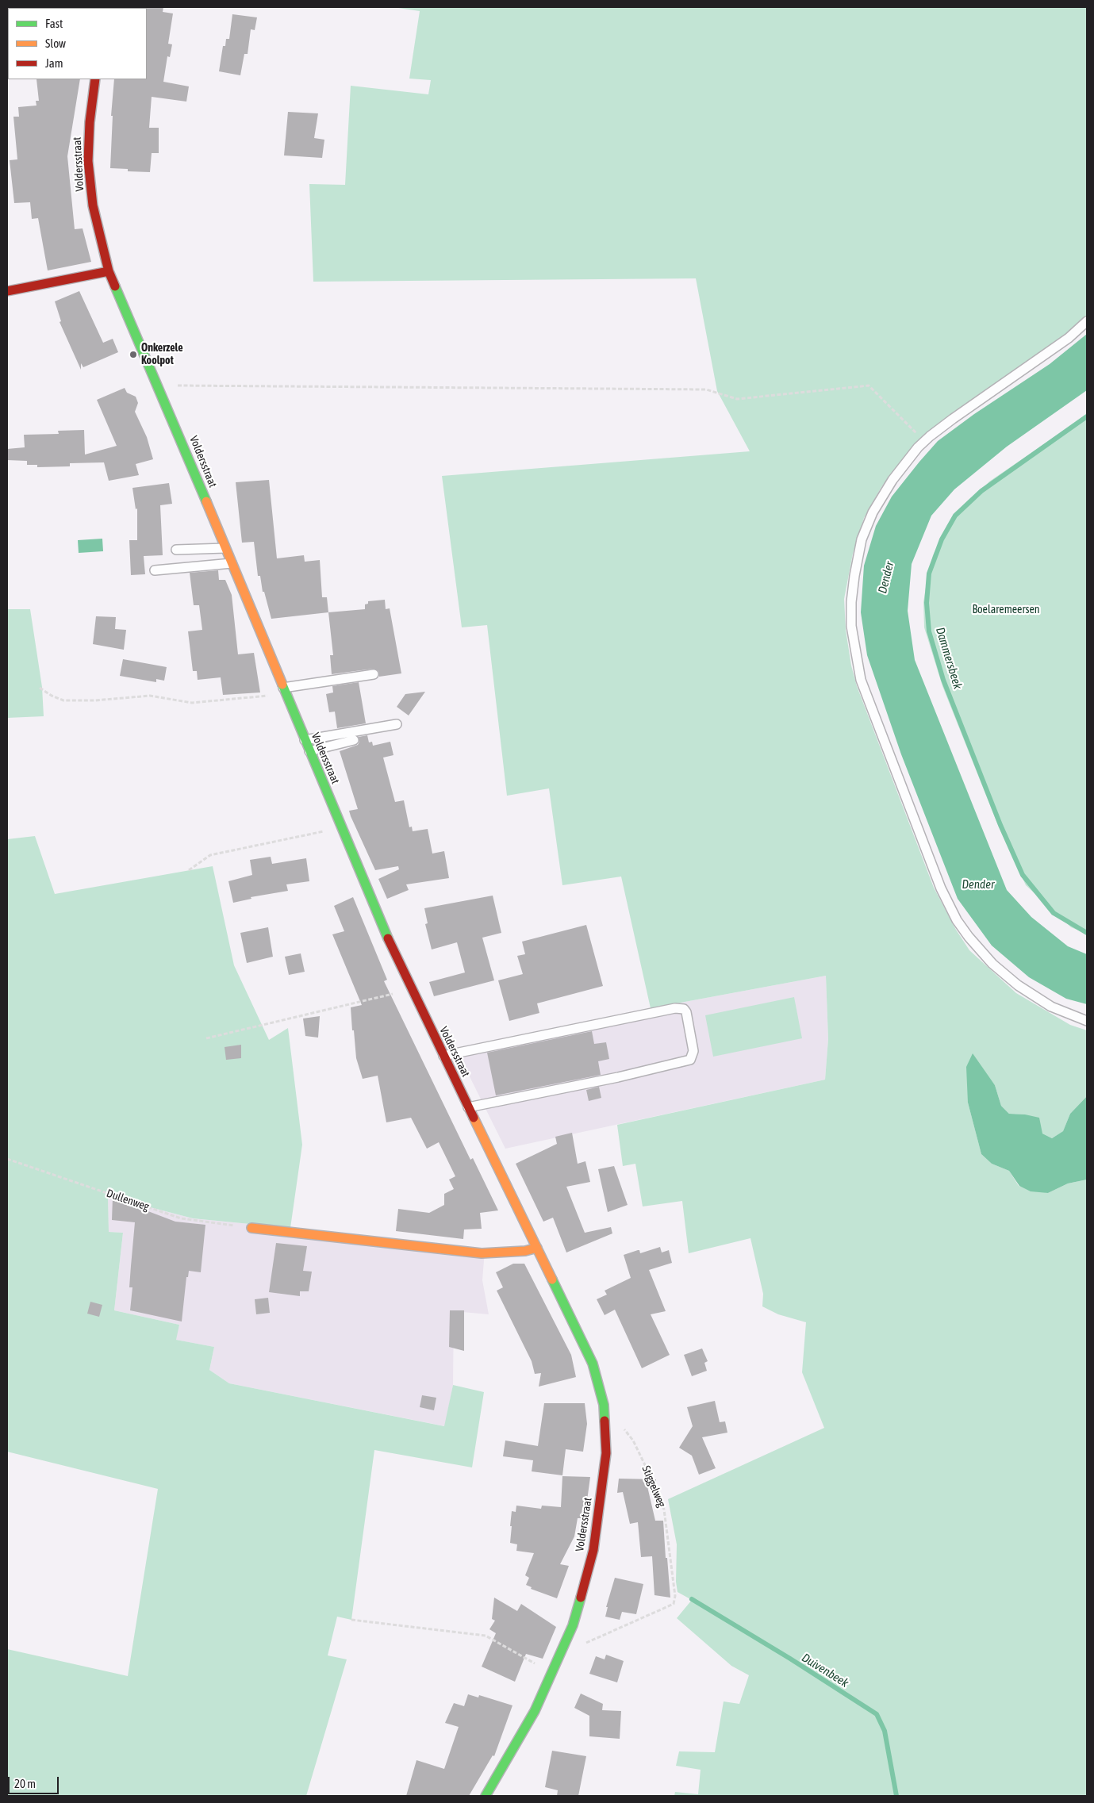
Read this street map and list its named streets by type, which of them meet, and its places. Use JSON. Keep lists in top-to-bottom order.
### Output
{
  "streets": {
    "street": ["Voldersstraat"],
    "path": ["Dullenweg", "Stiggelweg"]
  },
  "crossings": [
    ["Voldersstraat", "Stiggelweg"]
  ],
  "water": ["Dender", "Dammersbeek", "Duivenbeek"],
  "parks": ["Boelaremeersen"],
  "places": ["Onkerzele Koolpot"],
  "legend": ["Fast", "Slow", "Jam"],
  "scale_bar": "20 m"
}
